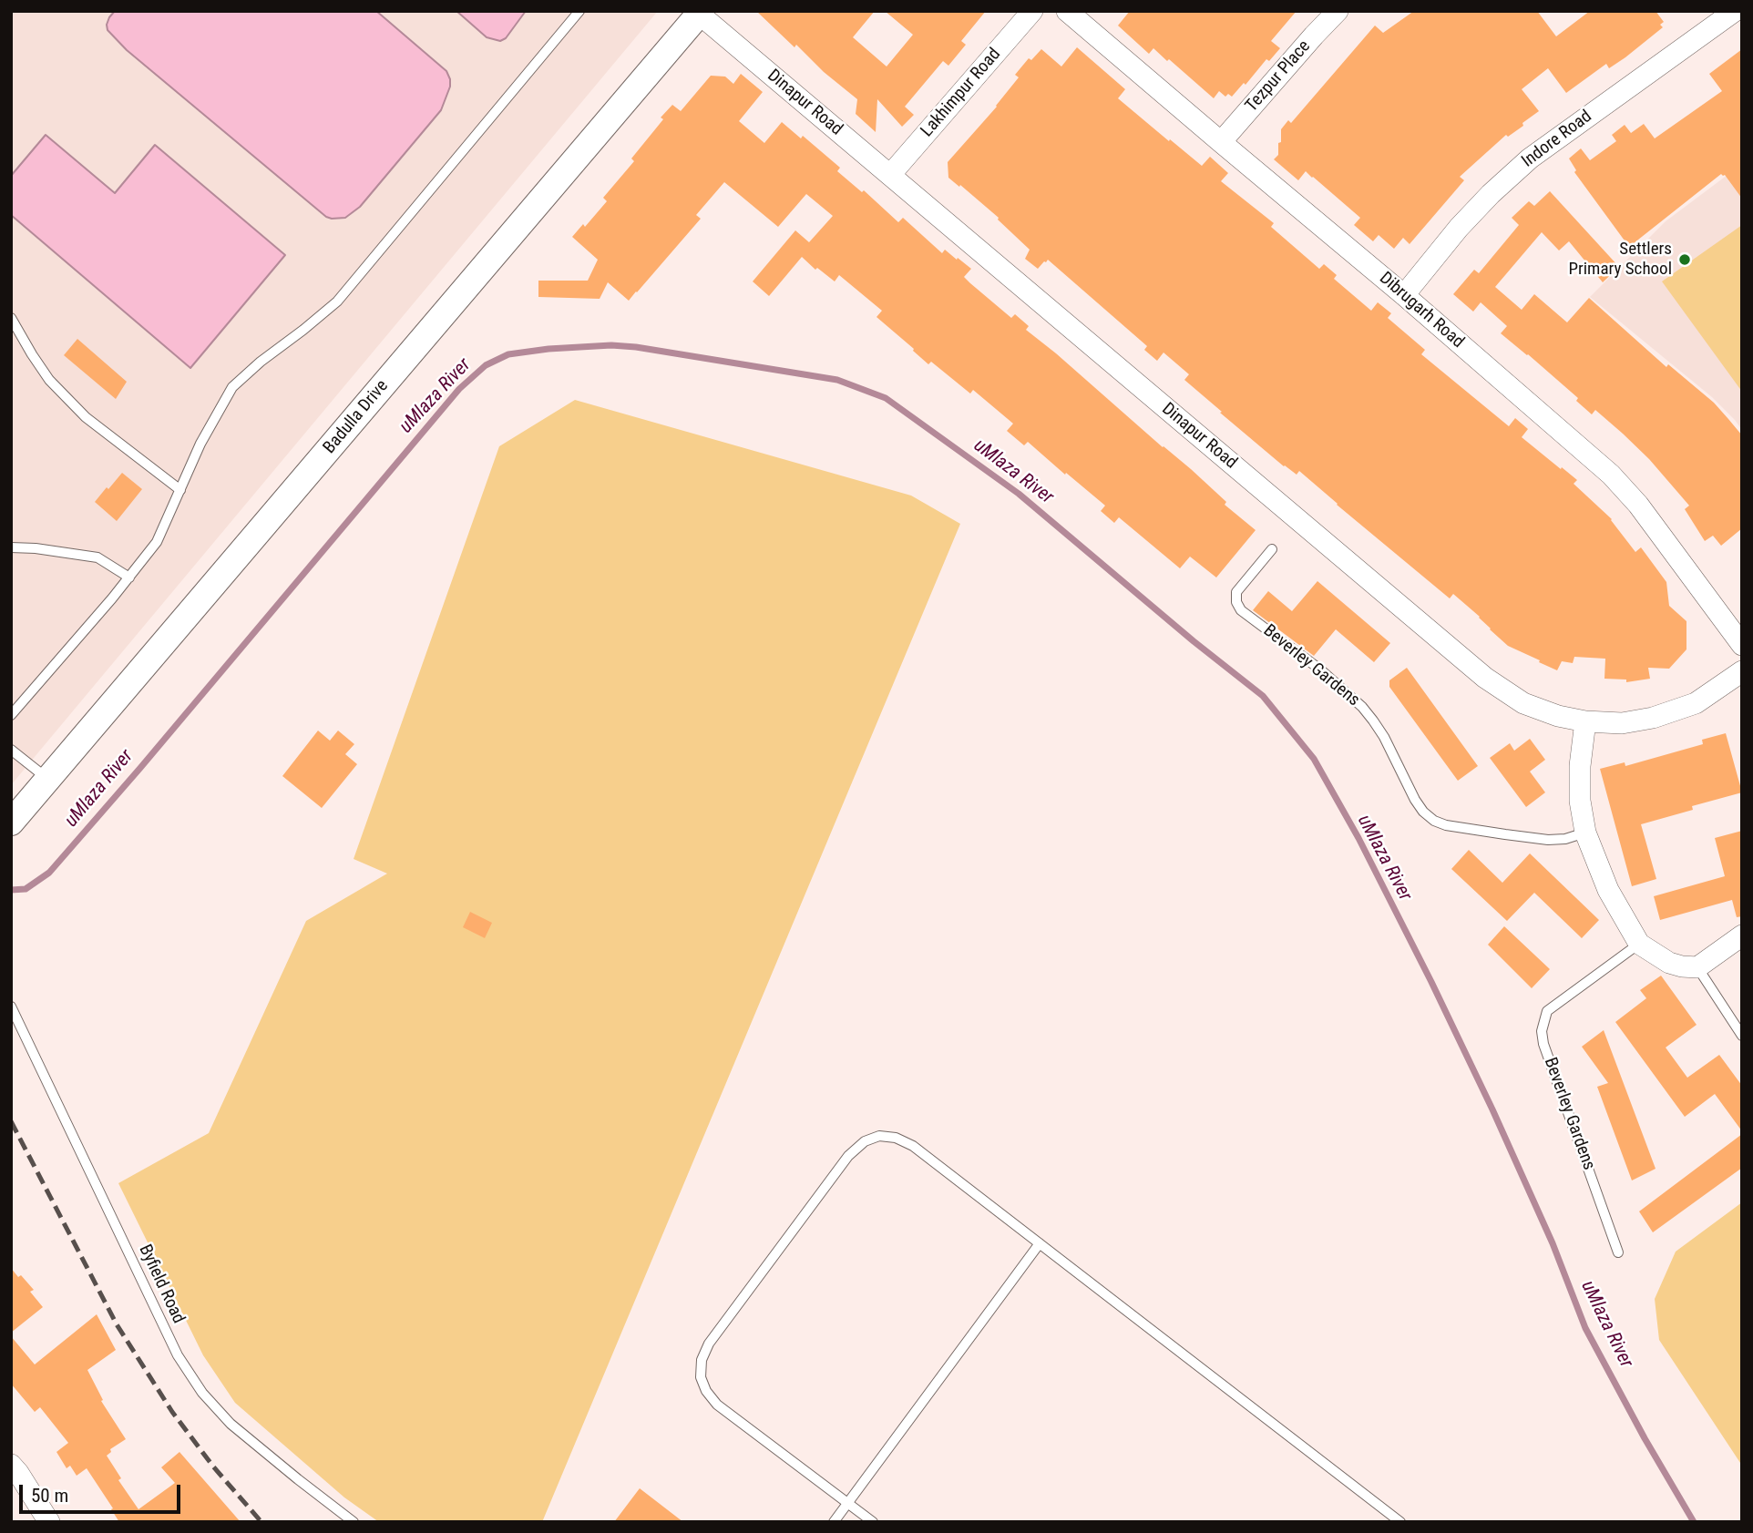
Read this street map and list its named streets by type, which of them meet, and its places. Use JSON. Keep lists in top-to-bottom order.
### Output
{
  "streets": {
    "street": [
      "Tezpur Place",
      "Lakhimpur Road",
      "Dinapur Road",
      "Indore Road",
      "Dibrugarh Road",
      "Badulla Drive"
    ],
    "lane": ["Beverley Gardens", "Byfield Road"]
  },
  "crossings": [
    ["Tezpur Place", "Dibrugarh Road"],
    ["Lakhimpur Road", "Dinapur Road"],
    ["Dinapur Road", "Badulla Drive"],
    ["Indore Road", "Dibrugarh Road"]
  ],
  "water": ["uMlaza River"],
  "places": ["Settlers Primary School"],
  "scale_bar": "50 m"
}
